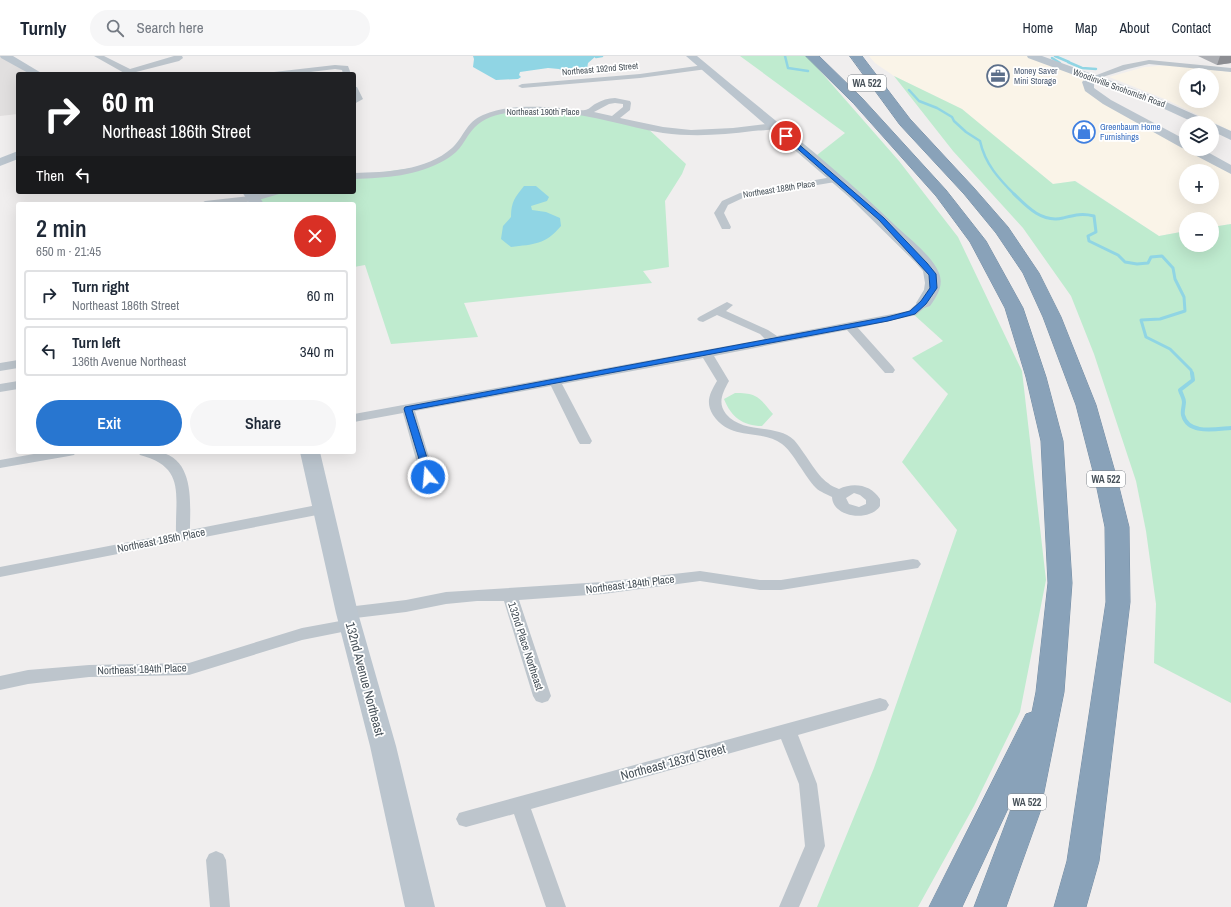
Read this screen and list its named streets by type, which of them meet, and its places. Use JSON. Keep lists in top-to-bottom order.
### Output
{
  "streets": {
    "highway": ["WA 522"],
    "street": [
      "Northeast 192nd Street",
      "Woodinville Snohomish Road",
      "Northeast 190th Place",
      "Northeast 188th Place",
      "Northeast 185th Place",
      "Northeast 184th Place",
      "132nd Place Northeast",
      "132nd Avenue Northeast",
      "Northeast 183rd Street"
    ]
  },
  "crossings": [
    ["Northeast 185th Place", "132nd Avenue Northeast"],
    ["Northeast 184th Place", "132nd Place Northeast"],
    ["Northeast 184th Place", "132nd Avenue Northeast"]
  ],
  "places": {
    "office": ["Money Saver Mini Storage"],
    "shop": ["Greenbaum Home Furnishings"]
  },
  "page": {
    "header": "Turnly",
    "search": "Search here",
    "nav": [
      "Home",
      "Map",
      "About",
      "Contact"
    ],
    "map_buttons": ["+", "−"],
    "turn": ["60 m", "Northeast 186th Street"],
    "then": "Then",
    "heading": ["2 min", "650 m · 21:45"],
    "list": [
      {
        "name": "Turn right",
        "note": "Northeast 186th Street",
        "value": "60 m"
      },
      {
        "name": "Turn left",
        "note": "136th Avenue Northeast",
        "value": "340 m"
      }
    ],
    "buttons": ["Exit", "Share"]
  }
}
